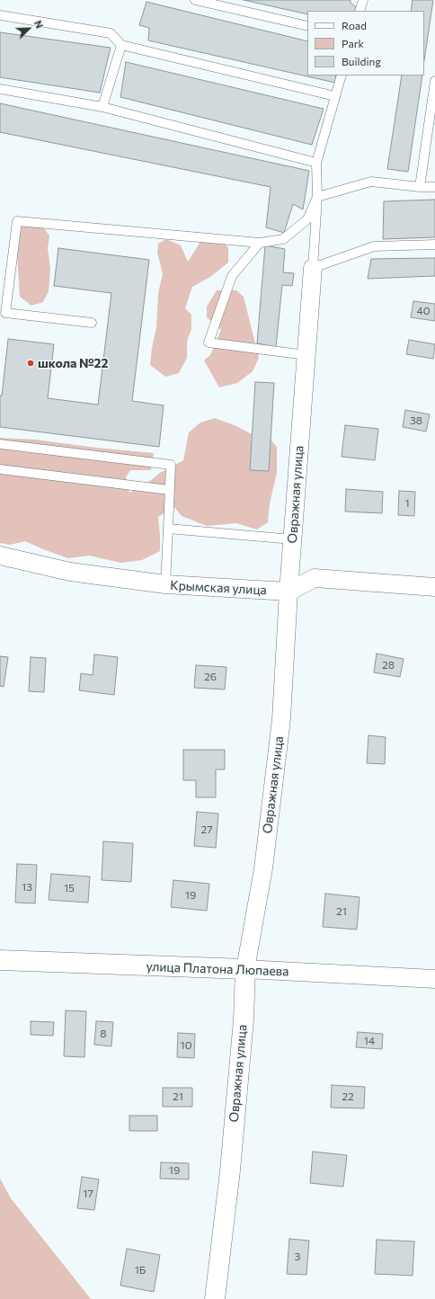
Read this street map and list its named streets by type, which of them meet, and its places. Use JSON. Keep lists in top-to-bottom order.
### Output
{
  "streets": {
    "street": ["Овражная улица", "Крымская улица", "улица Платона Люпаева"]
  },
  "crossings": [
    ["Овражная улица", "Крымская улица"],
    ["Овражная улица", "улица Платона Люпаева"]
  ],
  "places": ["школа №22"],
  "house_numbers": [
    "40",
    "38",
    "1",
    "28",
    "26",
    "27",
    "13",
    "15",
    "19",
    "21",
    "8",
    "14",
    "10",
    "21",
    "22",
    "19",
    "17",
    "3",
    "1Б"
  ],
  "legend": ["Road", "Park", "Building"],
  "north": "top right"
}
